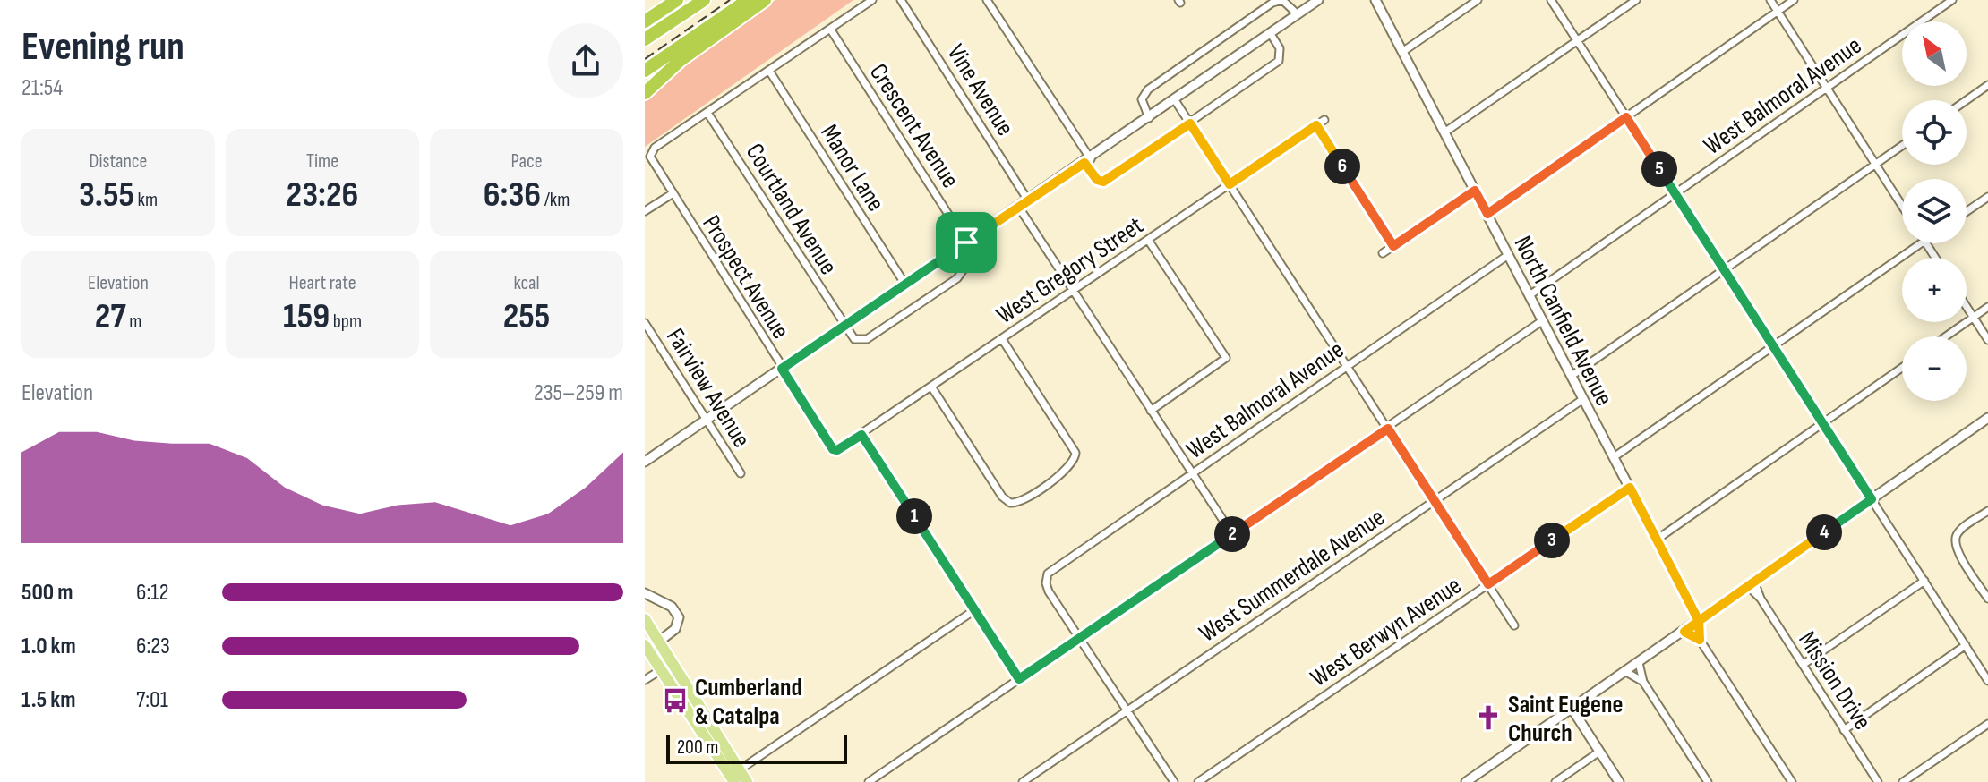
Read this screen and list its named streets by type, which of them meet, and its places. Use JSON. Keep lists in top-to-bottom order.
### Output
{
  "streets": {
    "street": [
      "Vine Avenue",
      "West Balmoral Avenue",
      "Crescent Avenue",
      "Manor Lane",
      "Courtland Avenue",
      "West Gregory Street",
      "Prospect Avenue",
      "North Canfield Avenue",
      "Fairview Avenue",
      "West Summerdale Avenue",
      "West Berwyn Avenue",
      "Mission Drive"
    ]
  },
  "crossings": [
    ["West Balmoral Avenue", "North Canfield Avenue"],
    ["Courtland Avenue", "Prospect Avenue"],
    ["West Gregory Street", "Prospect Avenue"],
    ["North Canfield Avenue", "West Summerdale Avenue"],
    ["North Canfield Avenue", "West Berwyn Avenue"]
  ],
  "places": {
    "bus stop": ["Cumberland & Catalpa"],
    "church": ["Saint Eugene Church"]
  },
  "scale_bar": "200 m",
  "north": "top left",
  "page": {
    "heading": ["Evening run", "21:54"],
    "map_buttons": ["+", "−"],
    "stats": [
      ["Distance", "3.55 km"],
      ["Time", "23:26"],
      ["Pace", "6:36 /km"],
      ["Elevation", "27 m"],
      ["Heart rate", "159 bpm"],
      ["kcal", "255"]
    ],
    "pins": [
      "6",
      "5",
      "1",
      "4",
      "2",
      "3"
    ],
    "chart": ["Elevation", "235–259 m"],
    "list": [
      {
        "name": "500 m",
        "note": "6:12"
      },
      {
        "name": "1.0 km",
        "note": "6:23"
      },
      {
        "name": "1.5 km",
        "note": "7:01"
      }
    ],
    "scale": "200 m"
  }
}
